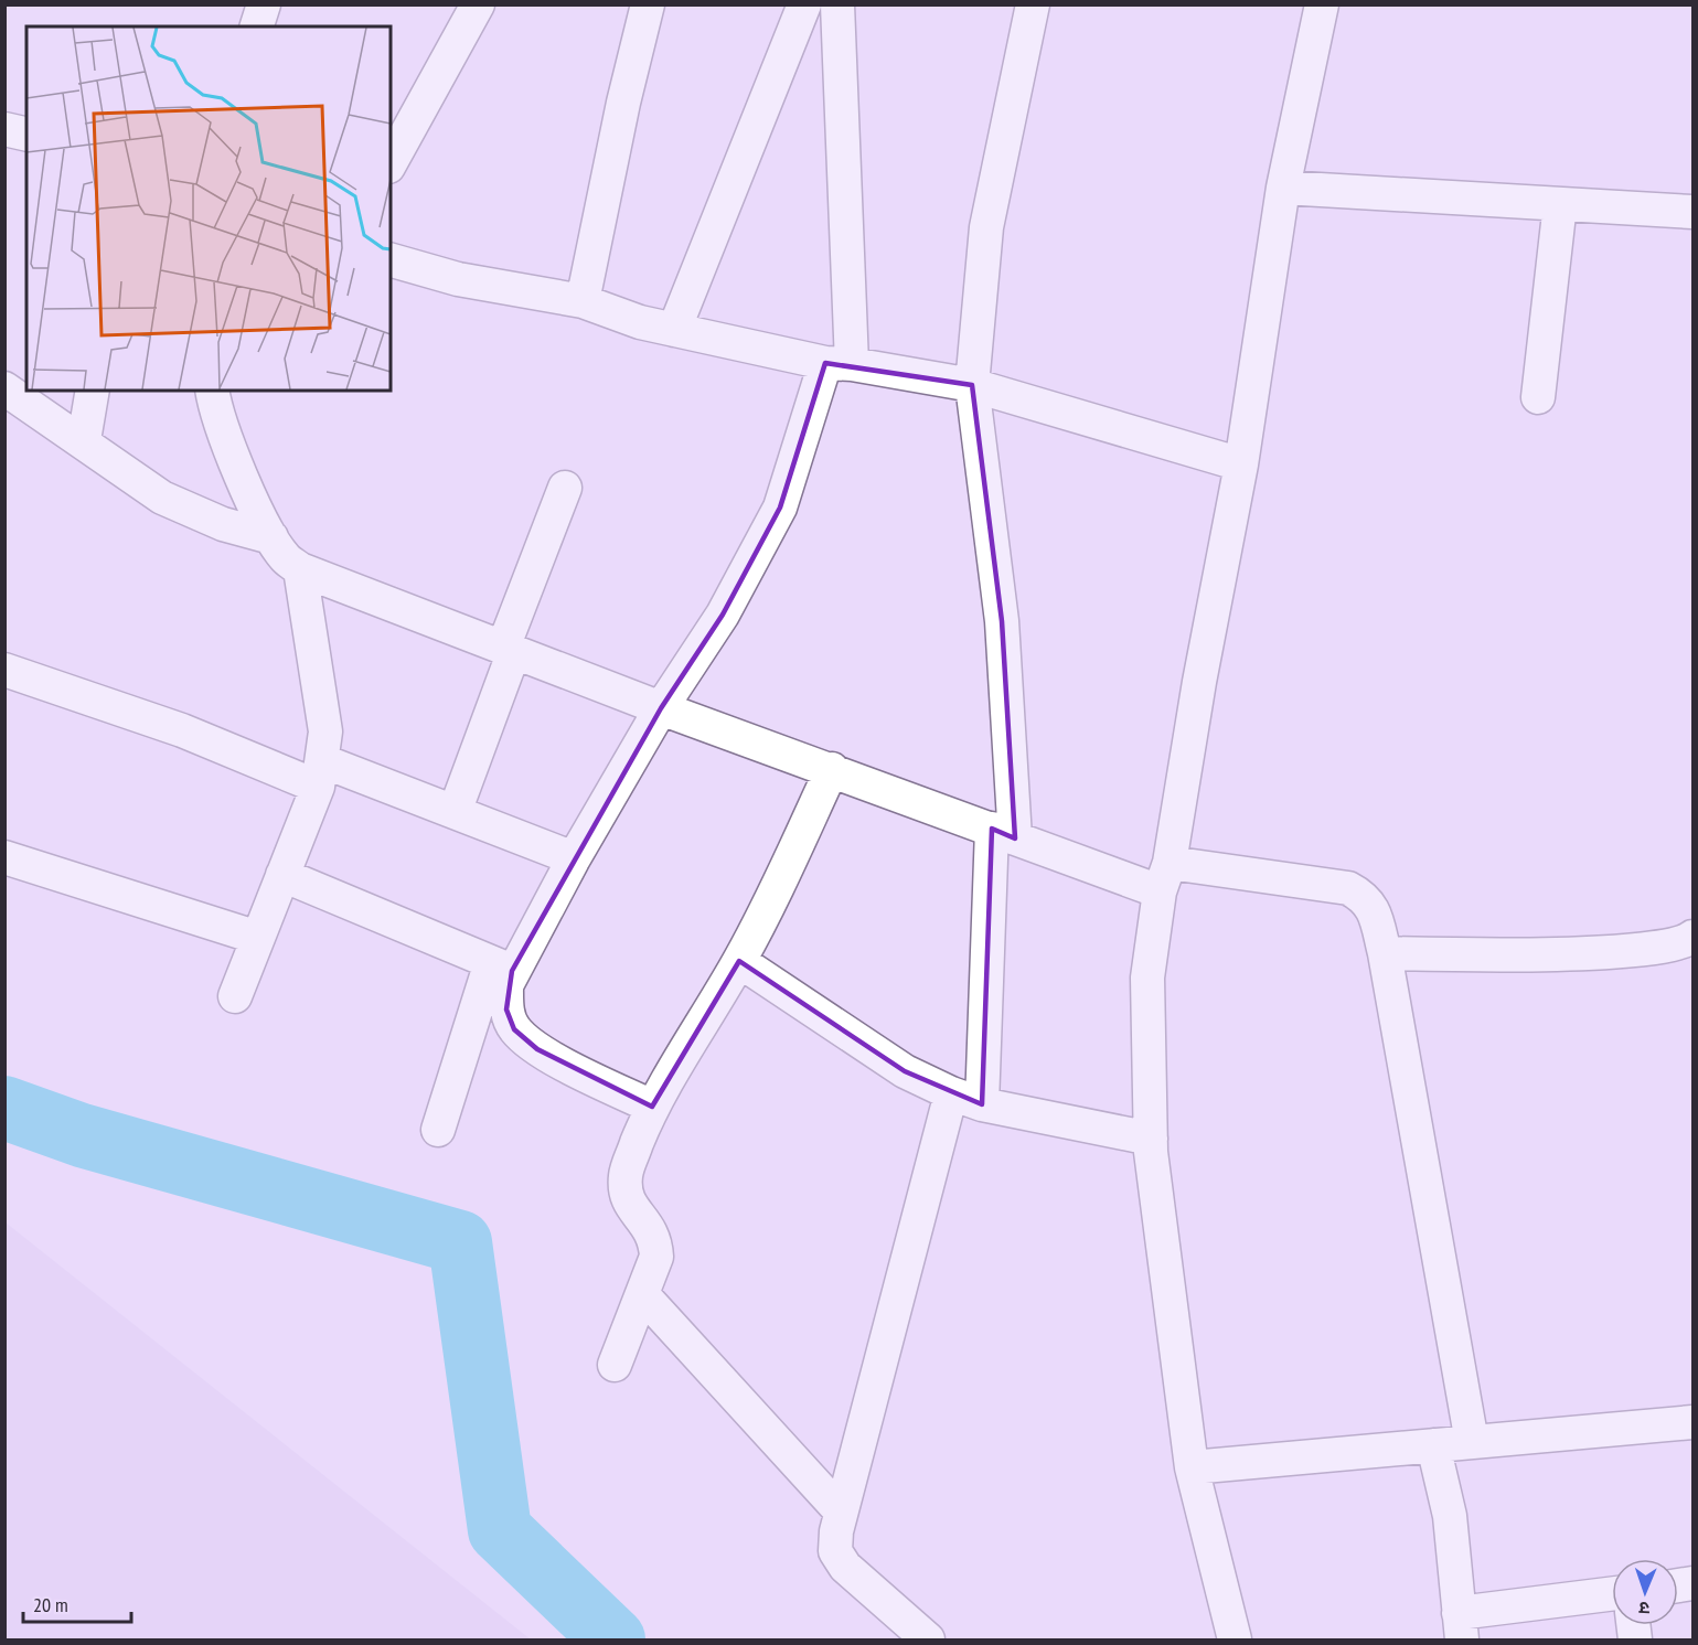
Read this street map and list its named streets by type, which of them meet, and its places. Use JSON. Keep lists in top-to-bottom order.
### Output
{
  "scale_bar": "20 m",
  "north": "bottom"
}
